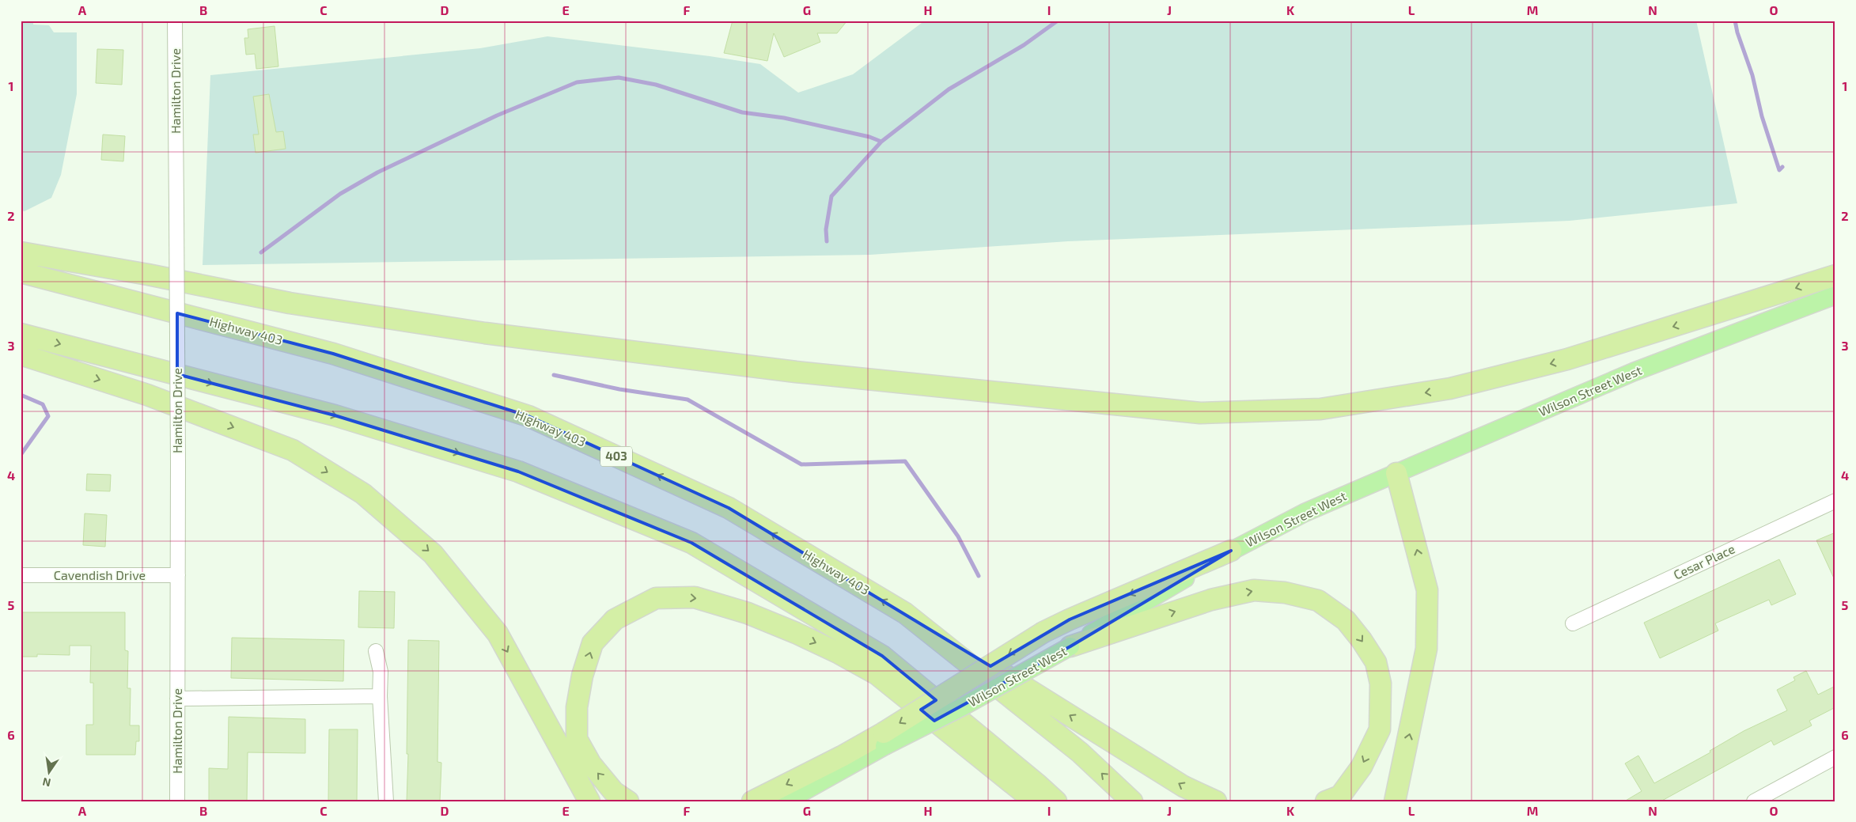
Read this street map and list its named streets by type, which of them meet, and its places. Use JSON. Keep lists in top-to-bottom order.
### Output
{
  "streets": {
    "highway": ["Highway 403", "403"],
    "main road": ["Wilson Street West"],
    "street": ["Hamilton Drive", "Cesar Place", "Cavendish Drive"]
  },
  "crossings": [
    ["Hamilton Drive", "Cavendish Drive"]
  ],
  "north": "bottom",
  "grid": {
    "columns": [
      "A",
      "B",
      "C",
      "D",
      "E",
      "F",
      "G",
      "H",
      "I",
      "J",
      "K",
      "L",
      "M",
      "N",
      "O"
    ],
    "rows": [
      "1",
      "2",
      "3",
      "4",
      "5",
      "6"
    ]
  }
}
